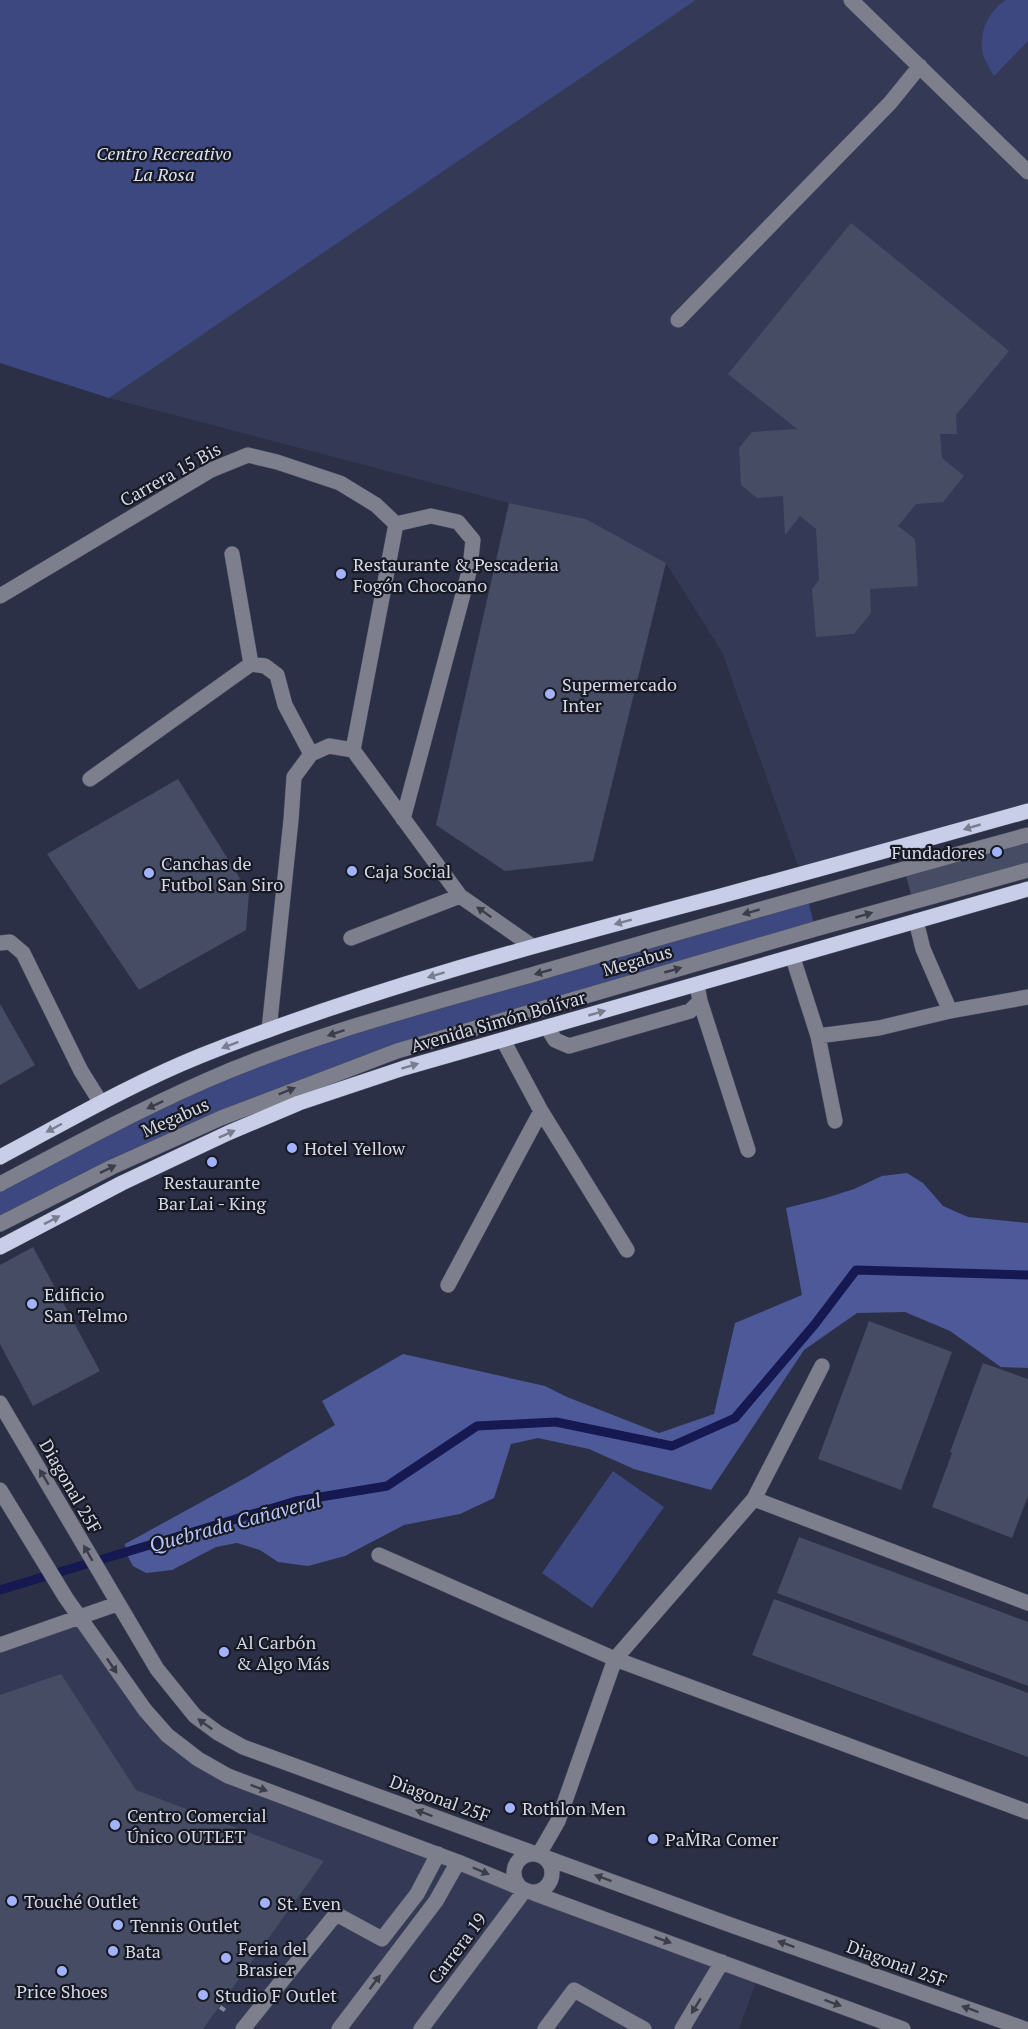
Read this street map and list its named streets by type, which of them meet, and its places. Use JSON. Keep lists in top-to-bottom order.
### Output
{
  "streets": {
    "main road": ["Avenida Simón Bolívar"],
    "street": [
      "Carrera 15 Bis",
      "Megabus",
      "Diagonal 25F",
      "Carrera 19"
    ]
  },
  "crossings": [
    ["Diagonal 25F", "Carrera 19"]
  ],
  "water": ["Quebrada Cañaveral"],
  "parks": ["Centro Recreativo La Rosa"],
  "places": [
    "Restaurante & Pescaderia Fogón Chocoano",
    "Supermercado Inter",
    "Fundadores",
    "Caja Social",
    "Canchas de Futbol San Siro",
    "Hotel Yellow",
    "Restaurante Bar Lai - King",
    "Edificio San Telmo",
    "Al Carbón & Algo Más",
    "Rothlon Men",
    "Centro Comercial Único OUTLET",
    "PaṀRa Comer",
    "Touché Outlet",
    "St. Even",
    "Tennis Outlet",
    "Bata",
    "Feria del Brasier",
    "Price Shoes",
    "Studio F Outlet"
  ]
}
